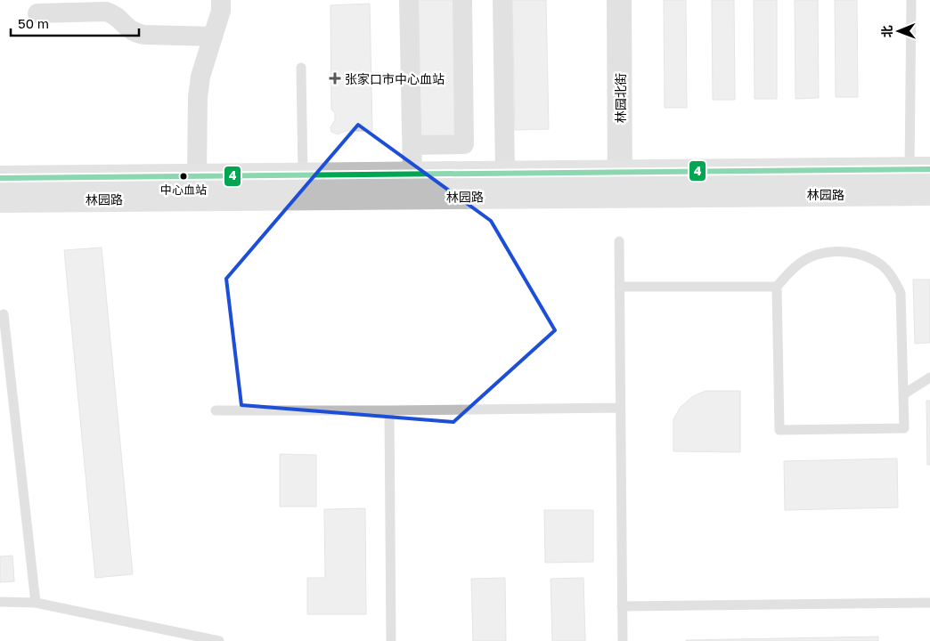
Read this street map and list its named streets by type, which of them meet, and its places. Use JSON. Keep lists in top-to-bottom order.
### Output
{
  "streets": {
    "main road": ["林园路"],
    "street": ["林园北街"]
  },
  "crossings": [
    ["林园北街", "林园路"]
  ],
  "places": {
    "health": ["张家口市中心血站"],
    "other": ["中心血站"]
  },
  "lines": ["transit line 4"],
  "scale_bar": "50 m",
  "north": "left"
}
